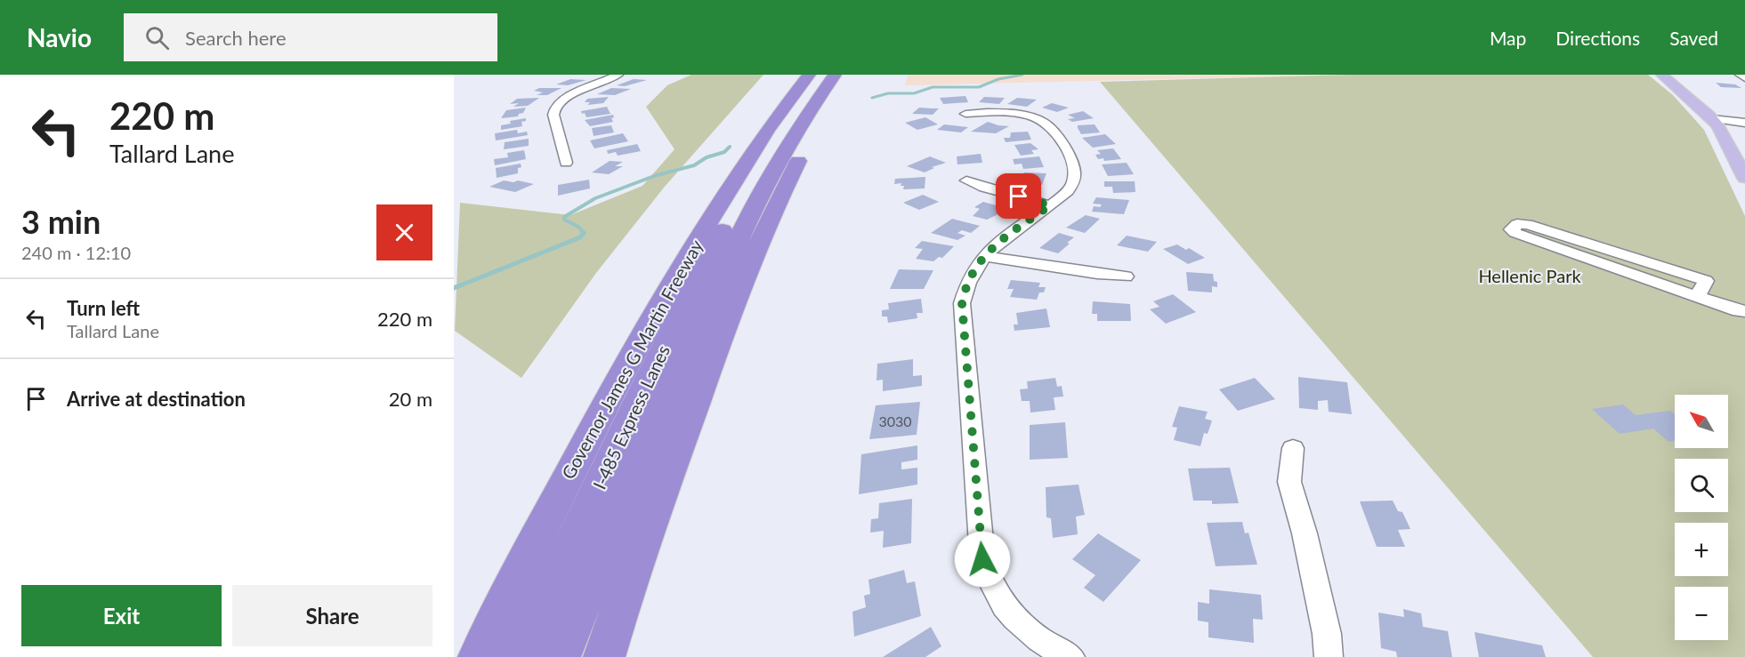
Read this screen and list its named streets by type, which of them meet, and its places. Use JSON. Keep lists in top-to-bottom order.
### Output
{
  "streets": {
    "highway": ["Governor James G Martin Freeway", "I-485 Express Lanes"]
  },
  "parks": ["Hellenic Park"],
  "house_numbers": ["3030"],
  "north": "top left",
  "page": {
    "header": "Navio",
    "search": "Search here",
    "nav": ["Map", "Directions", "Saved"],
    "turn": ["220 m", "Tallard Lane"],
    "heading": ["3 min", "240 m · 12:10"],
    "list": [
      {
        "name": "Turn left",
        "note": "Tallard Lane",
        "value": "220 m"
      },
      {
        "name": "Arrive at destination",
        "value": "20 m"
      }
    ],
    "map_buttons": ["+", "−"],
    "buttons": ["Exit", "Share"]
  }
}
